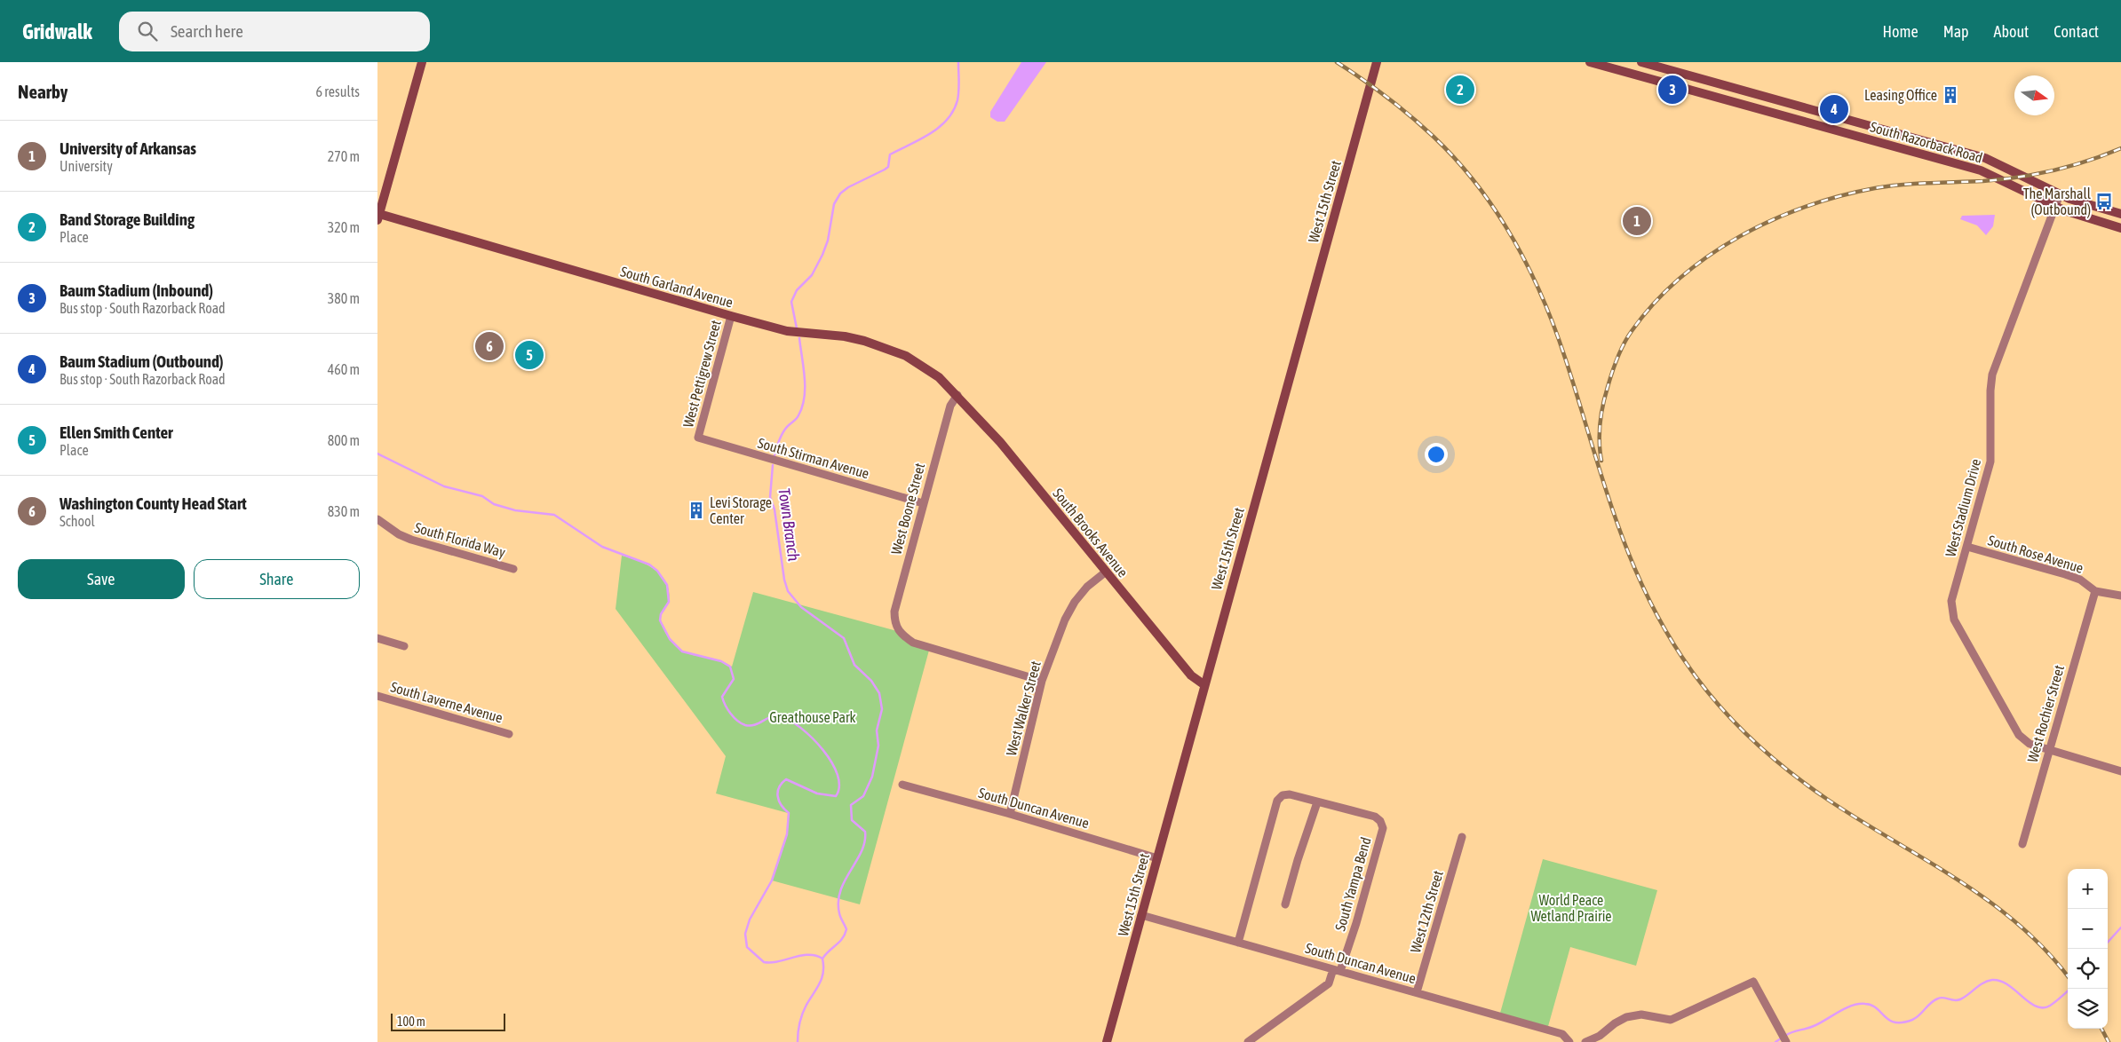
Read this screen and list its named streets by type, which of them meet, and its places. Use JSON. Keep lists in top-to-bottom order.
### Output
{
  "streets": {
    "main road": [
      "South Razorback Road",
      "West 15th Street",
      "South Garland Avenue",
      "South Brooks Avenue"
    ],
    "street": [
      "West Pettigrew Street",
      "South Stirman Avenue",
      "West Stadium Drive",
      "West Boone Street",
      "South Florida Way",
      "South Rose Avenue",
      "South Laverne Avenue",
      "West Walker Street",
      "West Rochier Street",
      "South Duncan Avenue",
      "South Yampa Bend",
      "West 12th Street"
    ]
  },
  "crossings": [
    ["South Razorback Road", "West Stadium Drive"],
    ["West 15th Street", "South Brooks Avenue"],
    ["West 15th Street", "South Duncan Avenue"],
    ["South Garland Avenue", "West Pettigrew Street"],
    ["South Garland Avenue", "West Boone Street"],
    ["South Garland Avenue", "South Brooks Avenue"],
    ["West Pettigrew Street", "South Stirman Avenue"],
    ["South Stirman Avenue", "West Boone Street"],
    ["West Stadium Drive", "South Rose Avenue"],
    ["West Stadium Drive", "West Rochier Street"],
    ["West Boone Street", "South Brooks Avenue"],
    ["West Boone Street", "West Walker Street"],
    ["South Brooks Avenue", "West Walker Street"],
    ["South Rose Avenue", "West Rochier Street"],
    ["West Walker Street", "South Duncan Avenue"],
    ["South Duncan Avenue", "South Yampa Bend"],
    ["South Duncan Avenue", "West 12th Street"]
  ],
  "water": ["Town Branch"],
  "parks": ["Greathouse Park", "World Peace Wetland Prairie"],
  "places": {
    "building": ["Leasing Office", "Levi Storage Center"],
    "bus stop": ["The Marshall (Outbound)"]
  },
  "scale_bar": "100 m",
  "north": "right",
  "page": {
    "header": "Gridwalk",
    "search": "Search here",
    "nav": [
      "Home",
      "Map",
      "About",
      "Contact"
    ],
    "heading": ["Nearby", "6 results"],
    "pins": [
      "2",
      "3",
      "4",
      "1",
      "6",
      "5"
    ],
    "list": [
      {
        "mark": "1",
        "name": "University of Arkansas",
        "note": "University",
        "value": "270 m"
      },
      {
        "mark": "2",
        "name": "Band Storage Building",
        "note": "Place",
        "value": "320 m"
      },
      {
        "mark": "3",
        "name": "Baum Stadium (Inbound)",
        "note": "Bus stop · South Razorback Road",
        "value": "380 m"
      },
      {
        "mark": "4",
        "name": "Baum Stadium (Outbound)",
        "note": "Bus stop · South Razorback Road",
        "value": "460 m"
      },
      {
        "mark": "5",
        "name": "Ellen Smith Center",
        "note": "Place",
        "value": "800 m"
      },
      {
        "mark": "6",
        "name": "Washington County Head Start",
        "note": "School",
        "value": "830 m"
      }
    ],
    "buttons": ["Save", "Share"],
    "map_buttons": ["+", "−"],
    "scale": "100 m"
  }
}
